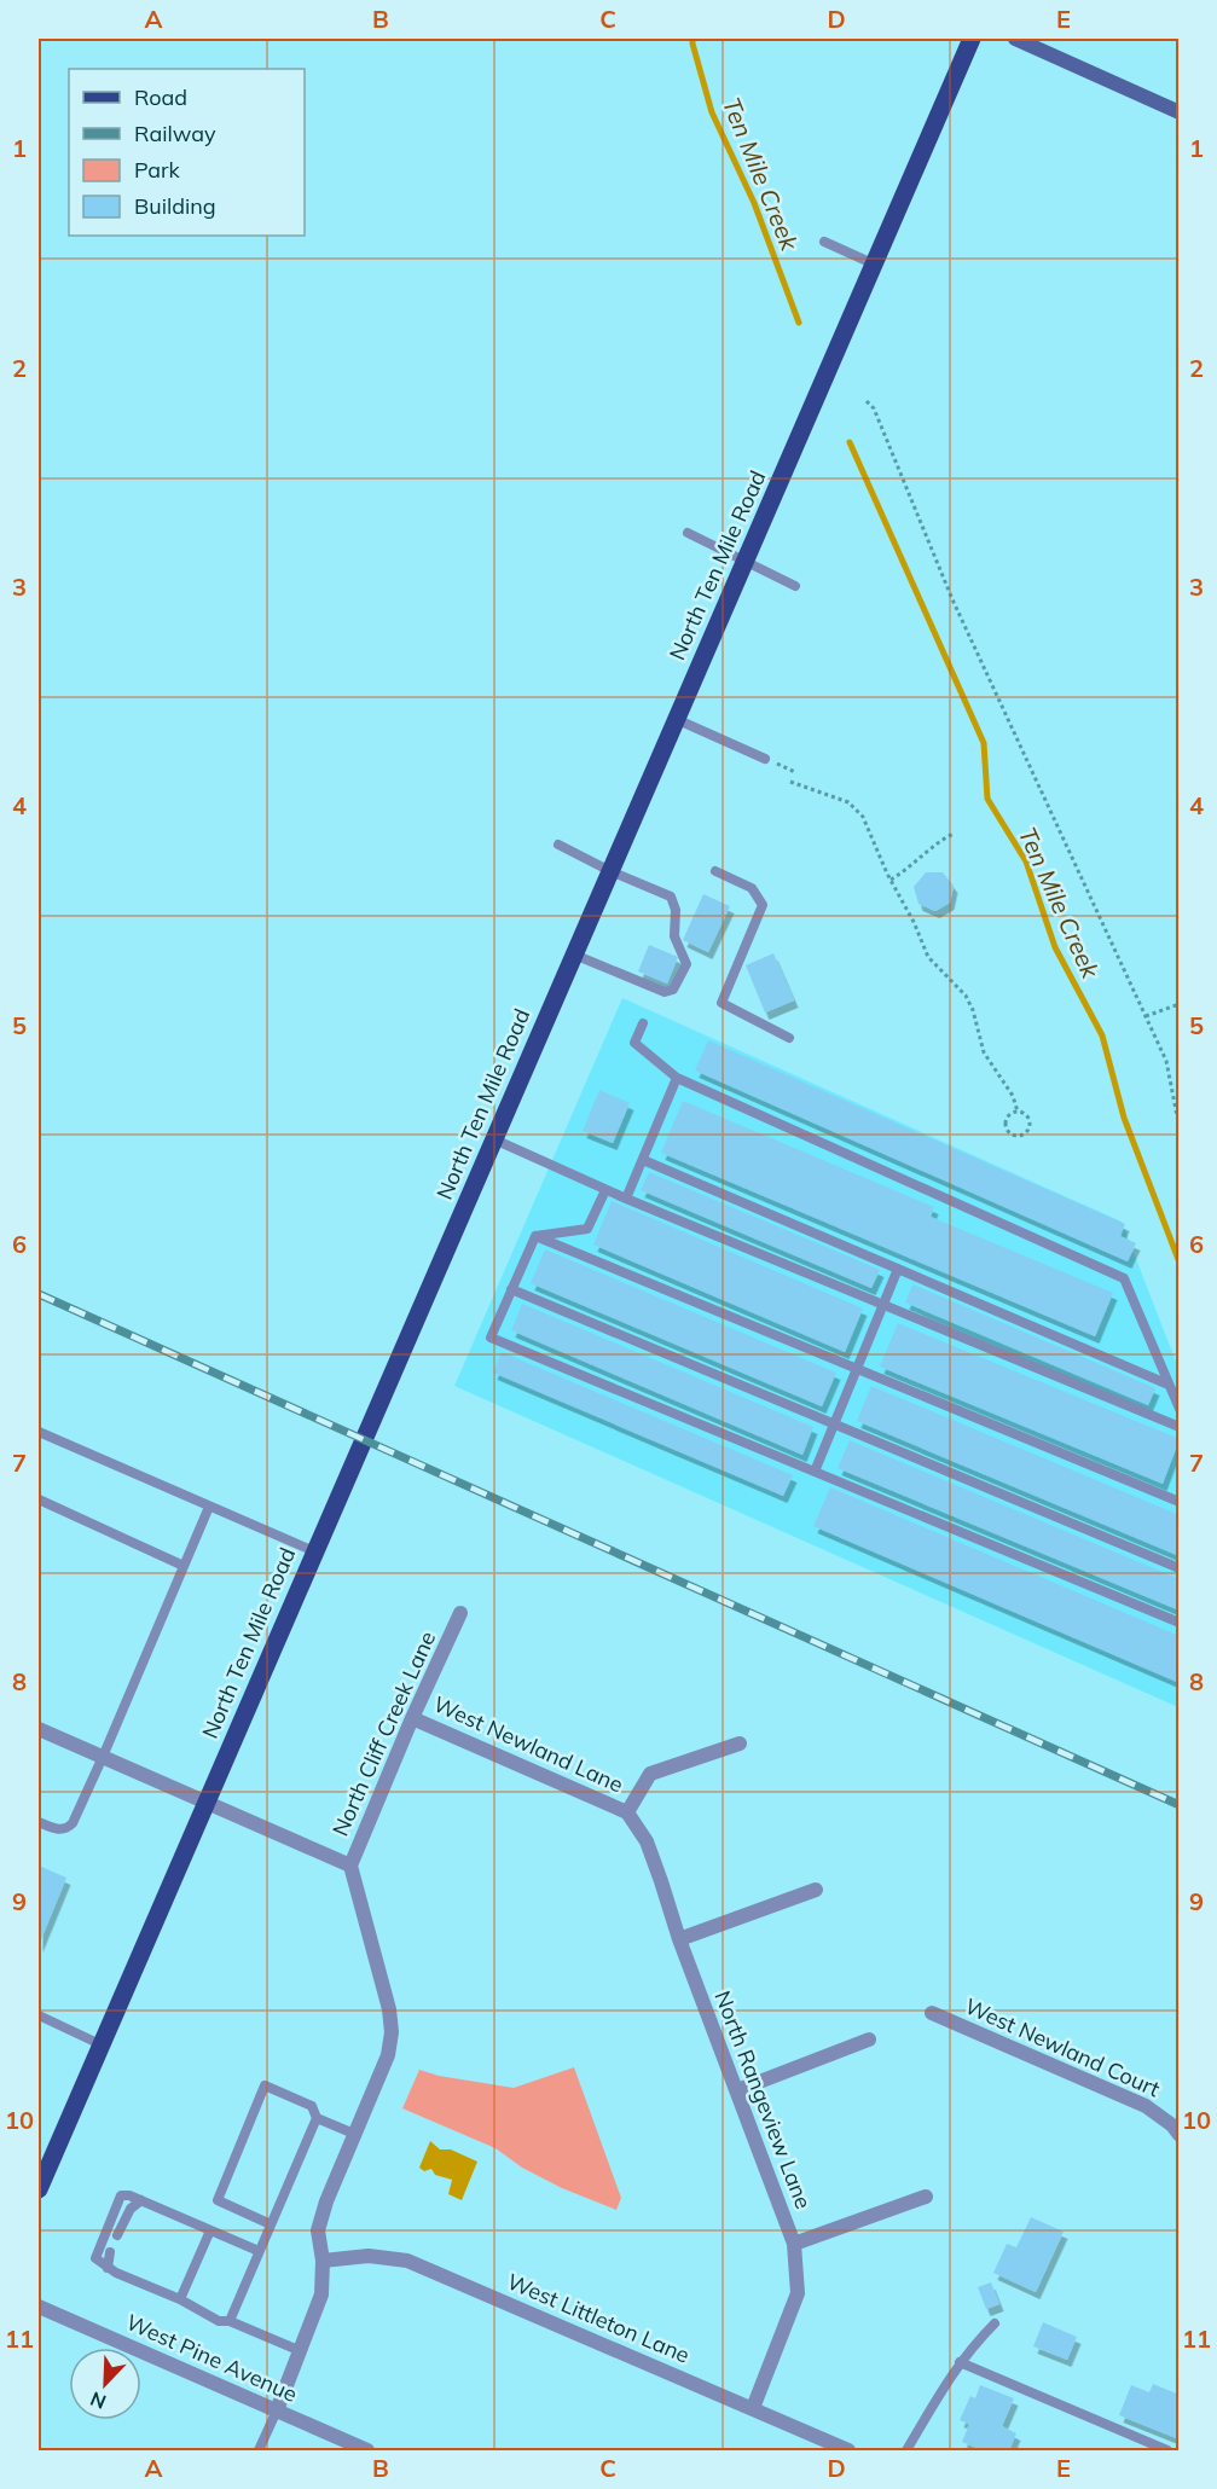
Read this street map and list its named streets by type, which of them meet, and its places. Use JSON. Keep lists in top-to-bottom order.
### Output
{
  "streets": {
    "main road": ["North Ten Mile Road"],
    "street": [
      "North Cliff Creek Lane",
      "West Newland Lane",
      "West Newland Court",
      "North Rangeview Lane",
      "West Littleton Lane",
      "West Pine Avenue"
    ]
  },
  "crossings": [
    ["North Cliff Creek Lane", "West Newland Lane"],
    ["North Cliff Creek Lane", "West Littleton Lane"],
    ["North Cliff Creek Lane", "West Pine Avenue"],
    ["West Newland Lane", "North Rangeview Lane"],
    ["North Rangeview Lane", "West Littleton Lane"]
  ],
  "water": ["Ten Mile Creek"],
  "legend": [
    "Road",
    "Railway",
    "Park",
    "Building"
  ],
  "north": "bottom left",
  "grid": {
    "columns": [
      "A",
      "B",
      "C",
      "D",
      "E"
    ],
    "rows": [
      "1",
      "2",
      "3",
      "4",
      "5",
      "6",
      "7",
      "8",
      "9",
      "10",
      "11"
    ]
  }
}
